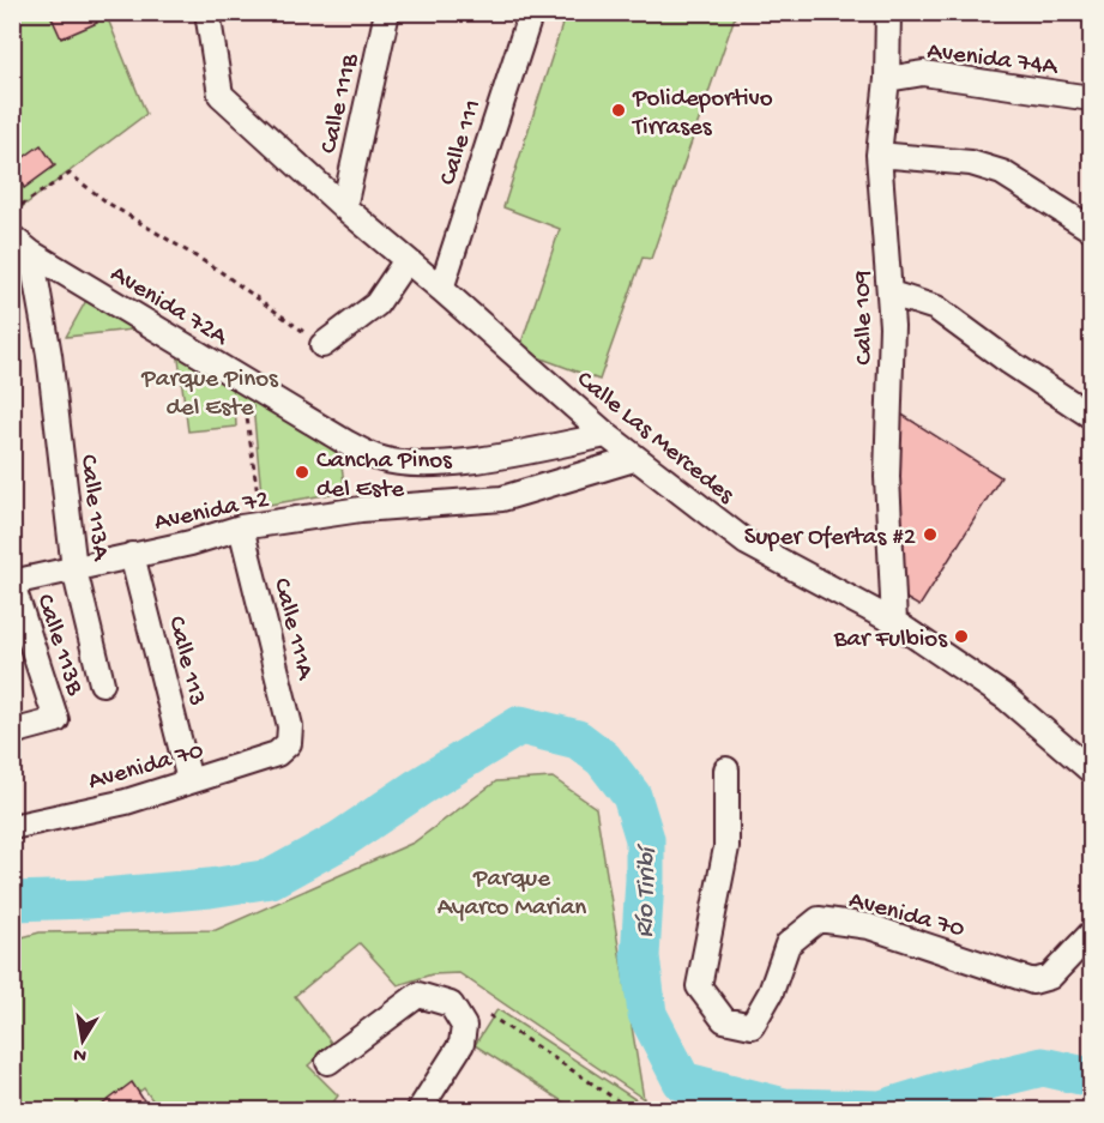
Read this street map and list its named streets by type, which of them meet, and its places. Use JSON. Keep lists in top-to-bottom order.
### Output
{
  "streets": {
    "street": [
      "Avenida 74A",
      "Calle 111B",
      "Calle 111",
      "Avenida 72A",
      "Calle 109",
      "Calle Las Mercedes",
      "Calle 113A",
      "Avenida 72",
      "Calle 111A",
      "Calle 113B",
      "Calle 113",
      "Avenida 70"
    ]
  },
  "crossings": [
    ["Avenida 74A", "Calle 109"],
    ["Calle 111B", "Calle Las Mercedes"],
    ["Calle 111", "Calle Las Mercedes"],
    ["Avenida 72A", "Calle Las Mercedes"],
    ["Avenida 72A", "Calle 113A"],
    ["Calle 109", "Calle Las Mercedes"],
    ["Calle Las Mercedes", "Avenida 72"],
    ["Calle 113A", "Avenida 72"],
    ["Avenida 72", "Calle 111A"],
    ["Avenida 72", "Calle 113B"],
    ["Avenida 72", "Calle 113"],
    ["Calle 111A", "Avenida 70"],
    ["Calle 113", "Avenida 70"]
  ],
  "water": ["Río Tiribí"],
  "parks": ["Parque Pinos del Este", "Parque Ayarco Marian"],
  "places": [
    "Polideportivo Tirrases",
    "Cancha Pinos del Este",
    "Super Ofertas #2",
    "Bar Fulbios"
  ],
  "north": "bottom"
}
